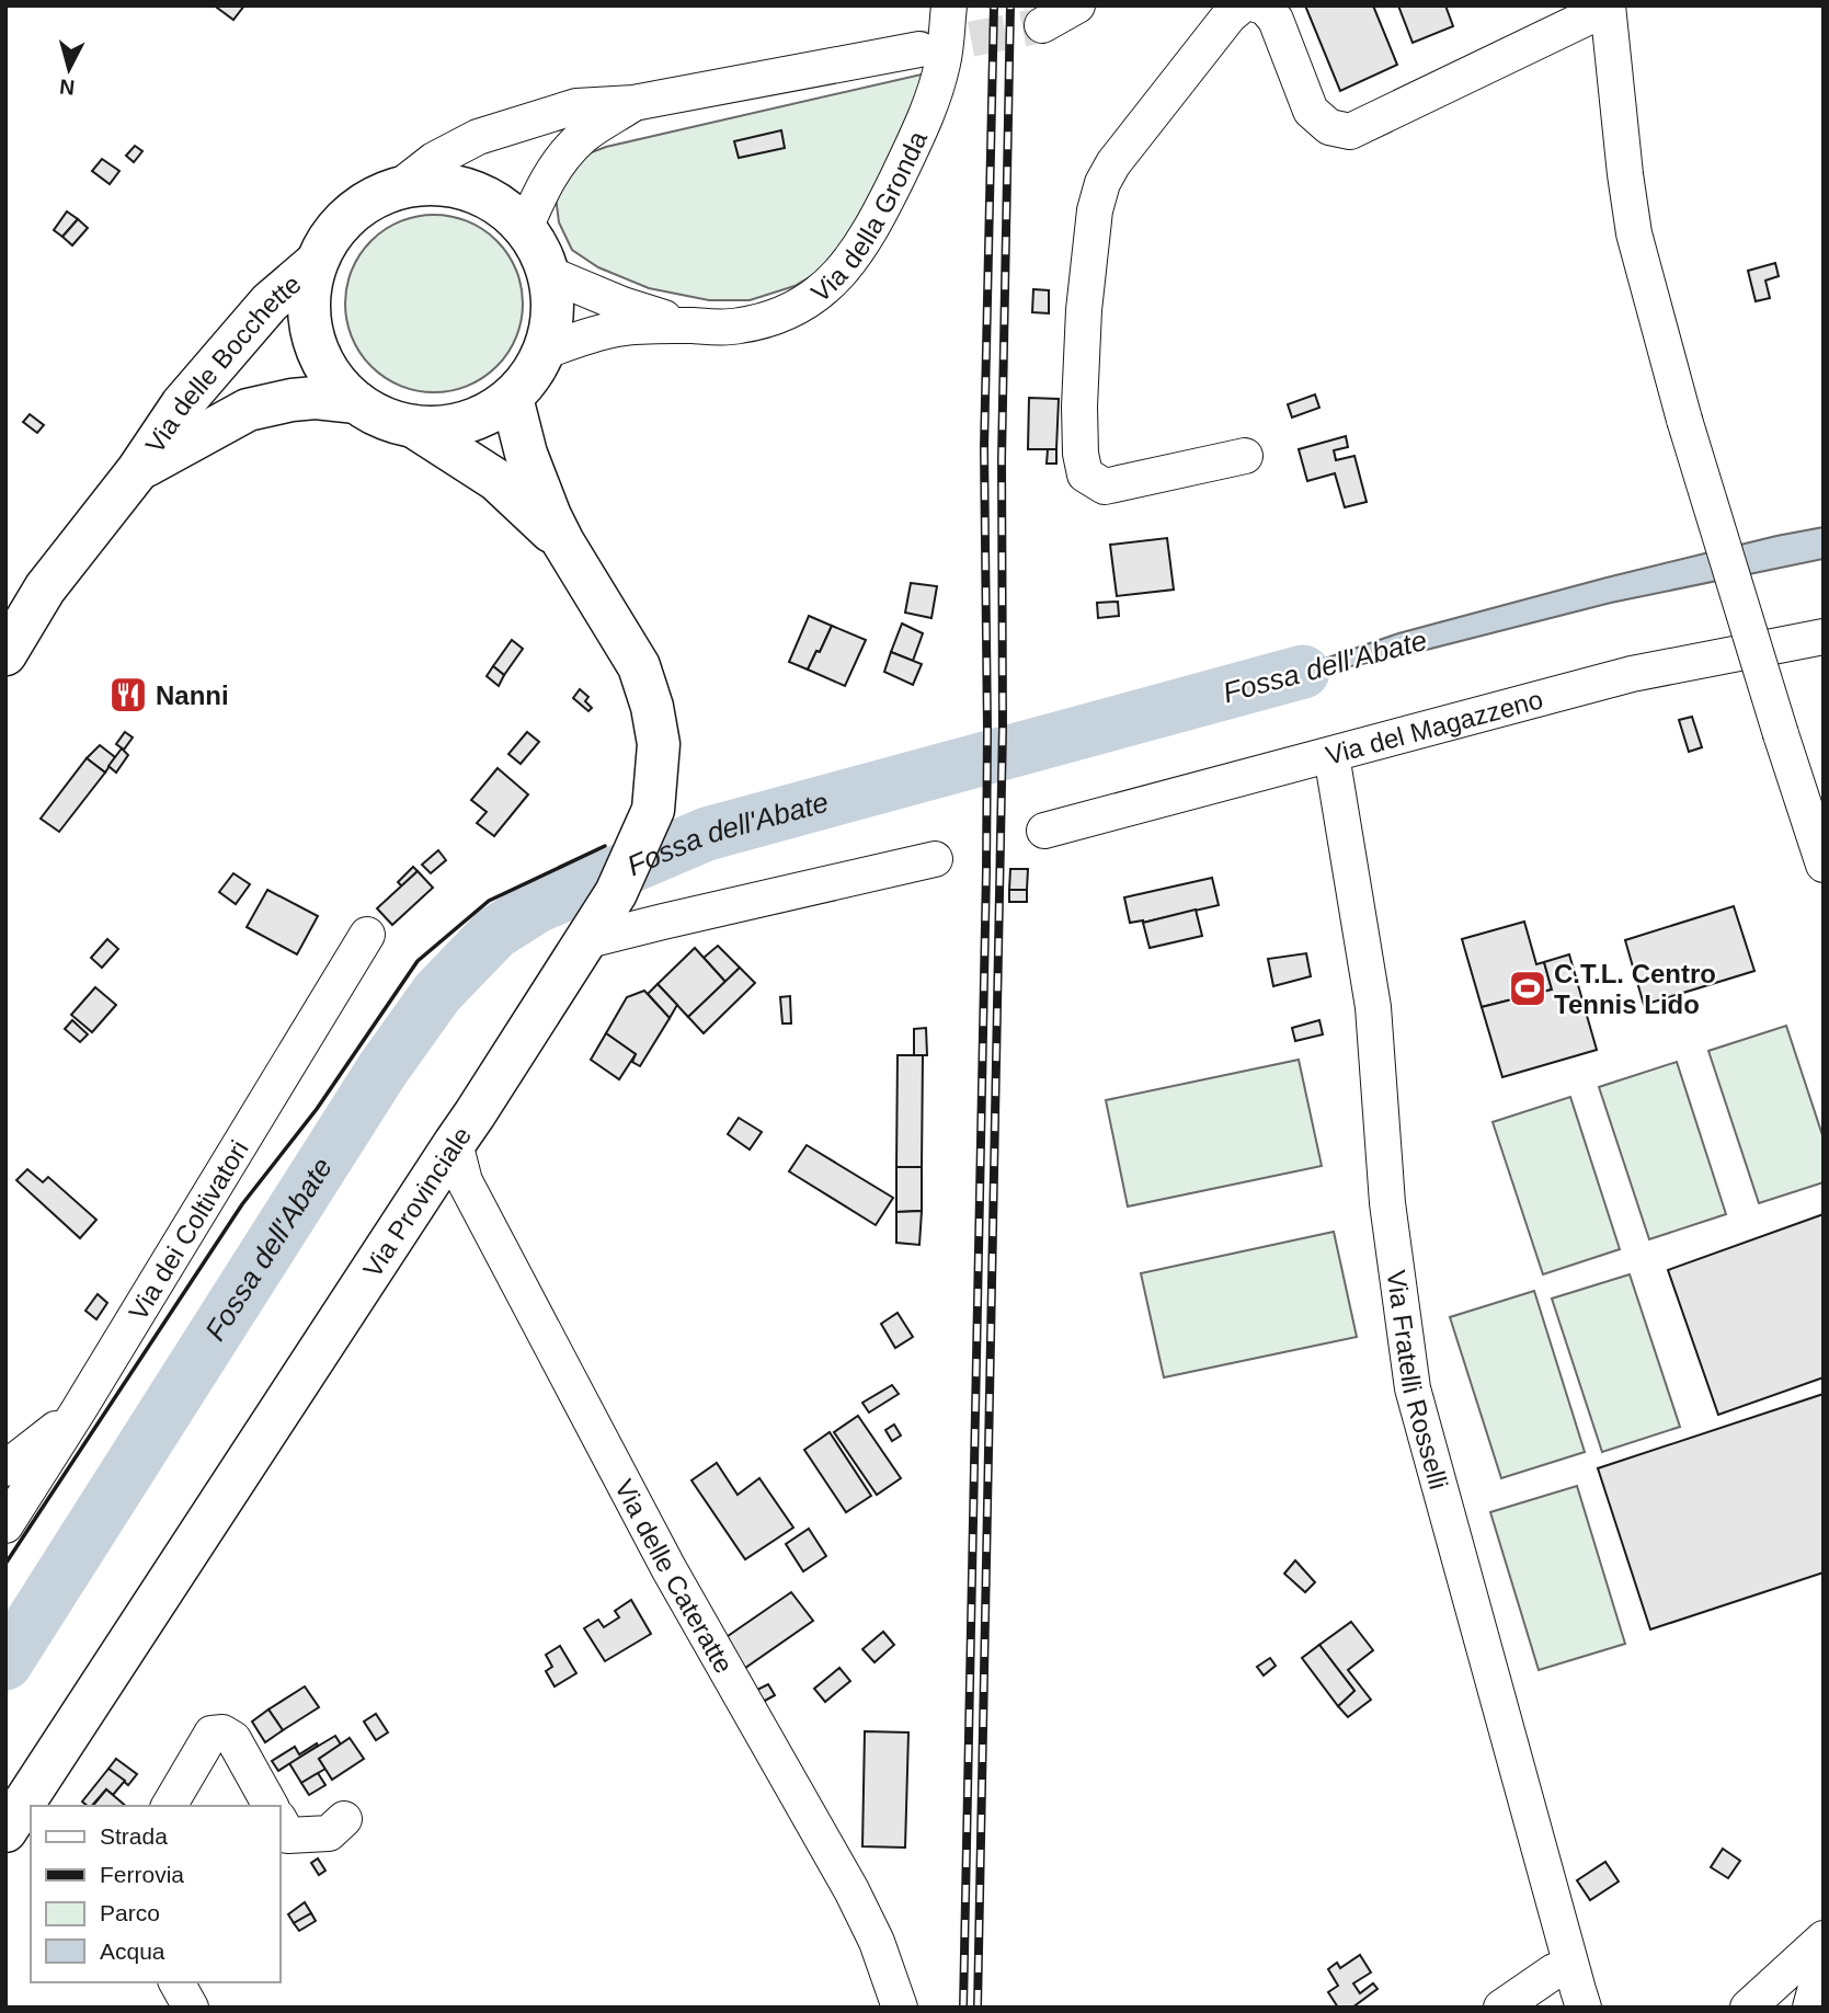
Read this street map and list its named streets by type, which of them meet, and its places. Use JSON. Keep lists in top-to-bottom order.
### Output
{
  "streets": {
    "main road": ["Via delle Bocchette", "Via Provinciale"],
    "street": [
      "Via della Gronda",
      "Via del Magazzeno",
      "Via dei Coltivatori",
      "Via Fratelli Rosselli",
      "Via delle Cateratte"
    ]
  },
  "crossings": [
    ["Via della Gronda", "Via delle Bocchette"],
    ["Via della Gronda", "Via Provinciale"],
    ["Via delle Bocchette", "Via Provinciale"],
    ["Via del Magazzeno", "Via Fratelli Rosselli"],
    ["Via Provinciale", "Via delle Cateratte"]
  ],
  "water": ["Fossa dell'Abate"],
  "places": {
    "restaurant": ["Nanni"],
    "sports": ["C.T.L. Centro Tennis Lido"]
  },
  "legend": [
    "Strada",
    "Ferrovia",
    "Parco",
    "Acqua"
  ],
  "north": "bottom"
}
